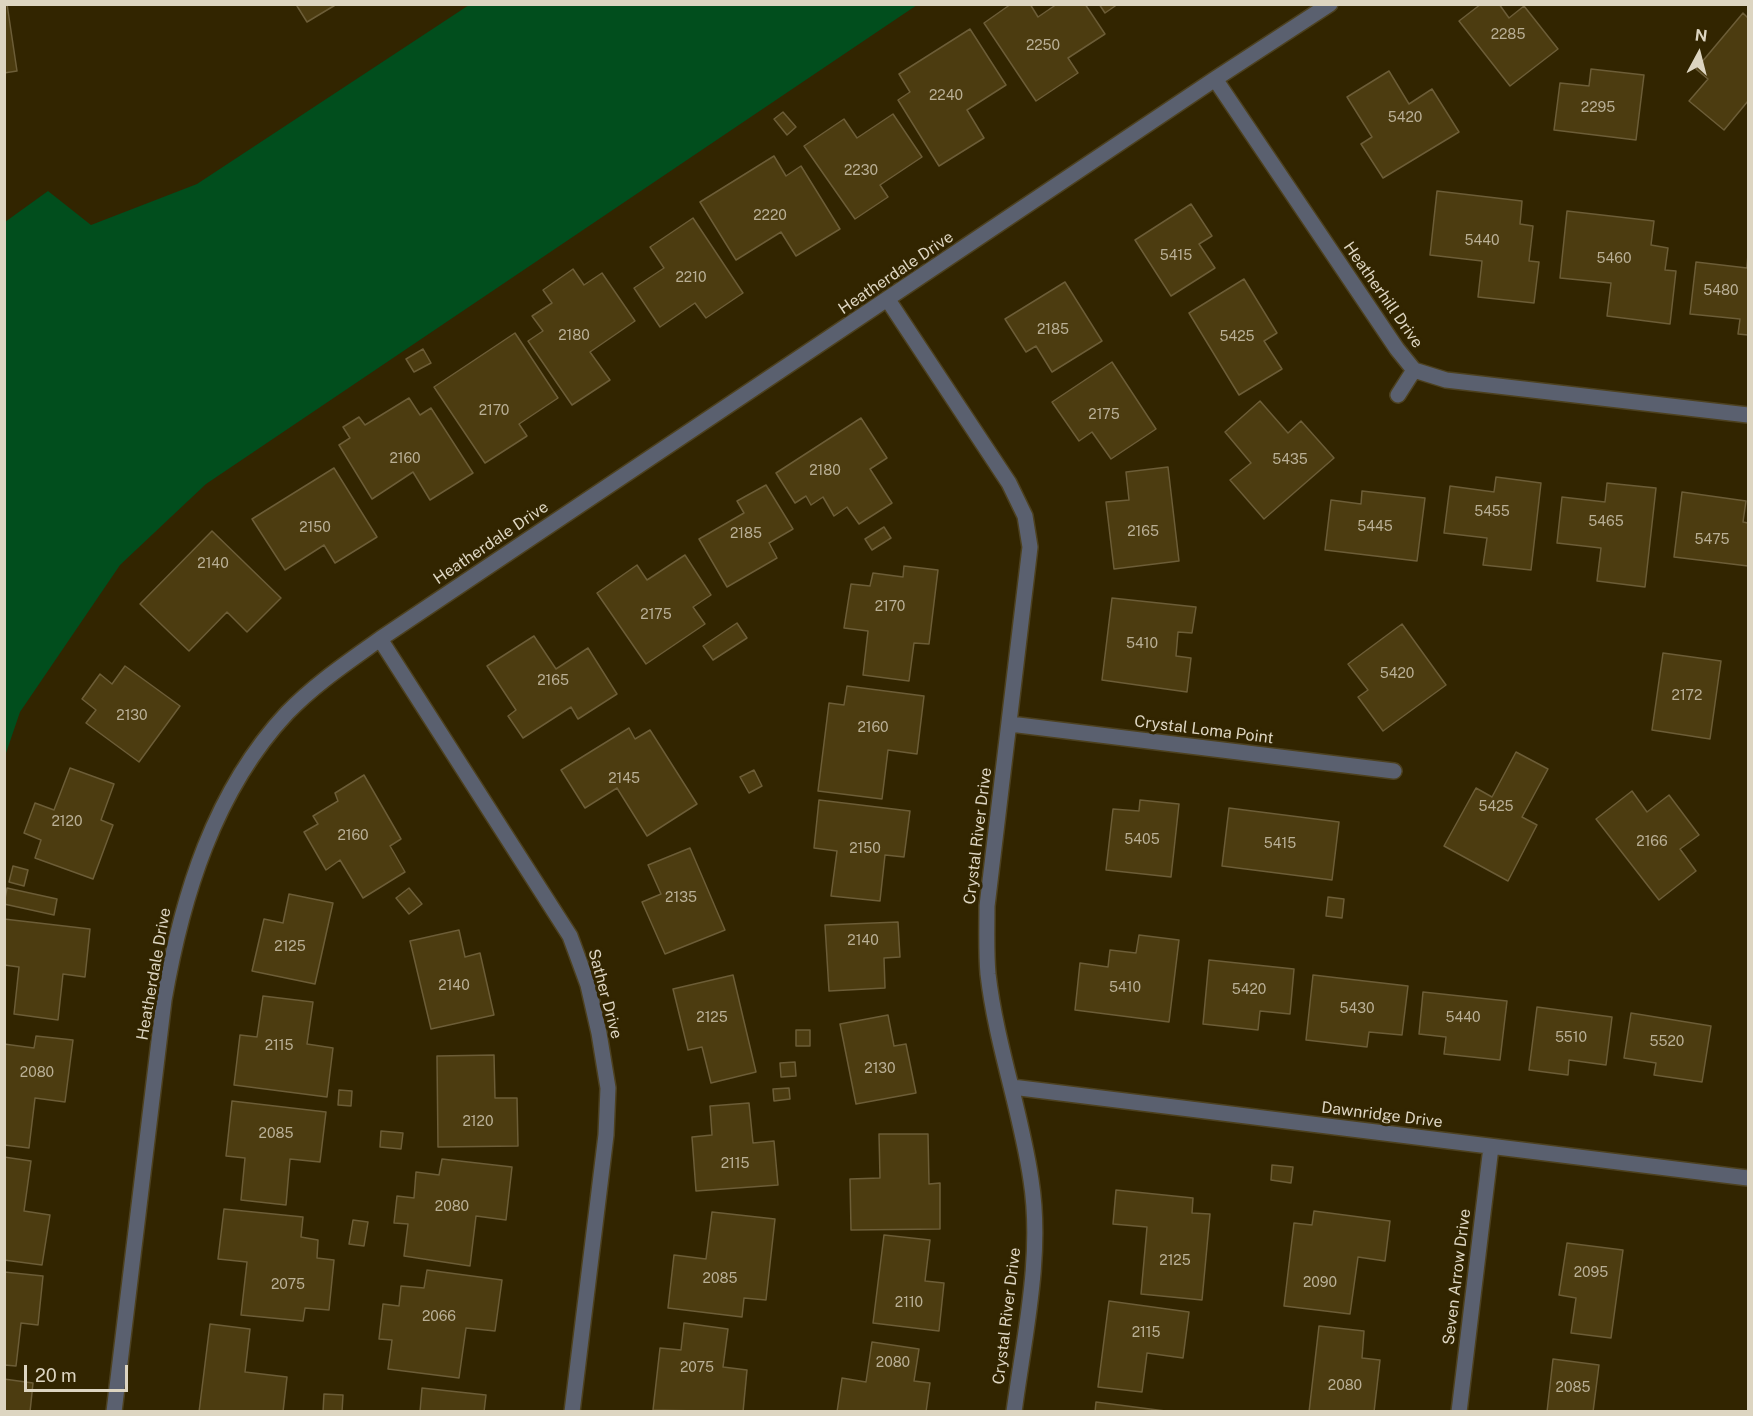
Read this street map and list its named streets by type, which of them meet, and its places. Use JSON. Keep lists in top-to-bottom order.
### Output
{
  "streets": {
    "street": [
      "Heatherdale Drive",
      "Heatherhill Drive",
      "Crystal Loma Point",
      "Crystal River Drive",
      "Sather Drive",
      "Dawnridge Drive",
      "Seven Arrow Drive"
    ]
  },
  "crossings": [
    ["Heatherdale Drive", "Heatherhill Drive"],
    ["Heatherdale Drive", "Crystal River Drive"],
    ["Heatherdale Drive", "Sather Drive"],
    ["Crystal Loma Point", "Crystal River Drive"],
    ["Crystal River Drive", "Dawnridge Drive"],
    ["Dawnridge Drive", "Seven Arrow Drive"]
  ],
  "house_numbers": [
    "2285",
    "2250",
    "2240",
    "2295",
    "5420",
    "2230",
    "2220",
    "5440",
    "5415",
    "5460",
    "2210",
    "5480",
    "2185",
    "2180",
    "5425",
    "2170",
    "2175",
    "2160",
    "5435",
    "2180",
    "5455",
    "5465",
    "5445",
    "2150",
    "2165",
    "2185",
    "5475",
    "2140",
    "2170",
    "2175",
    "5410",
    "5420",
    "2165",
    "2172",
    "2130",
    "2160",
    "2145",
    "5425",
    "2120",
    "2160",
    "5405",
    "2166",
    "5415",
    "2150",
    "2135",
    "2140",
    "2125",
    "2140",
    "5410",
    "5420",
    "5430",
    "2125",
    "5440",
    "5510",
    "5520",
    "2115",
    "2130",
    "2080",
    "2120",
    "2085",
    "2115",
    "2080",
    "2125",
    "2095",
    "2085",
    "2090",
    "2075",
    "2110",
    "2066",
    "2115",
    "2080",
    "2075",
    "2080",
    "2085"
  ],
  "scale_bar": "20 m",
  "north": "top"
}
